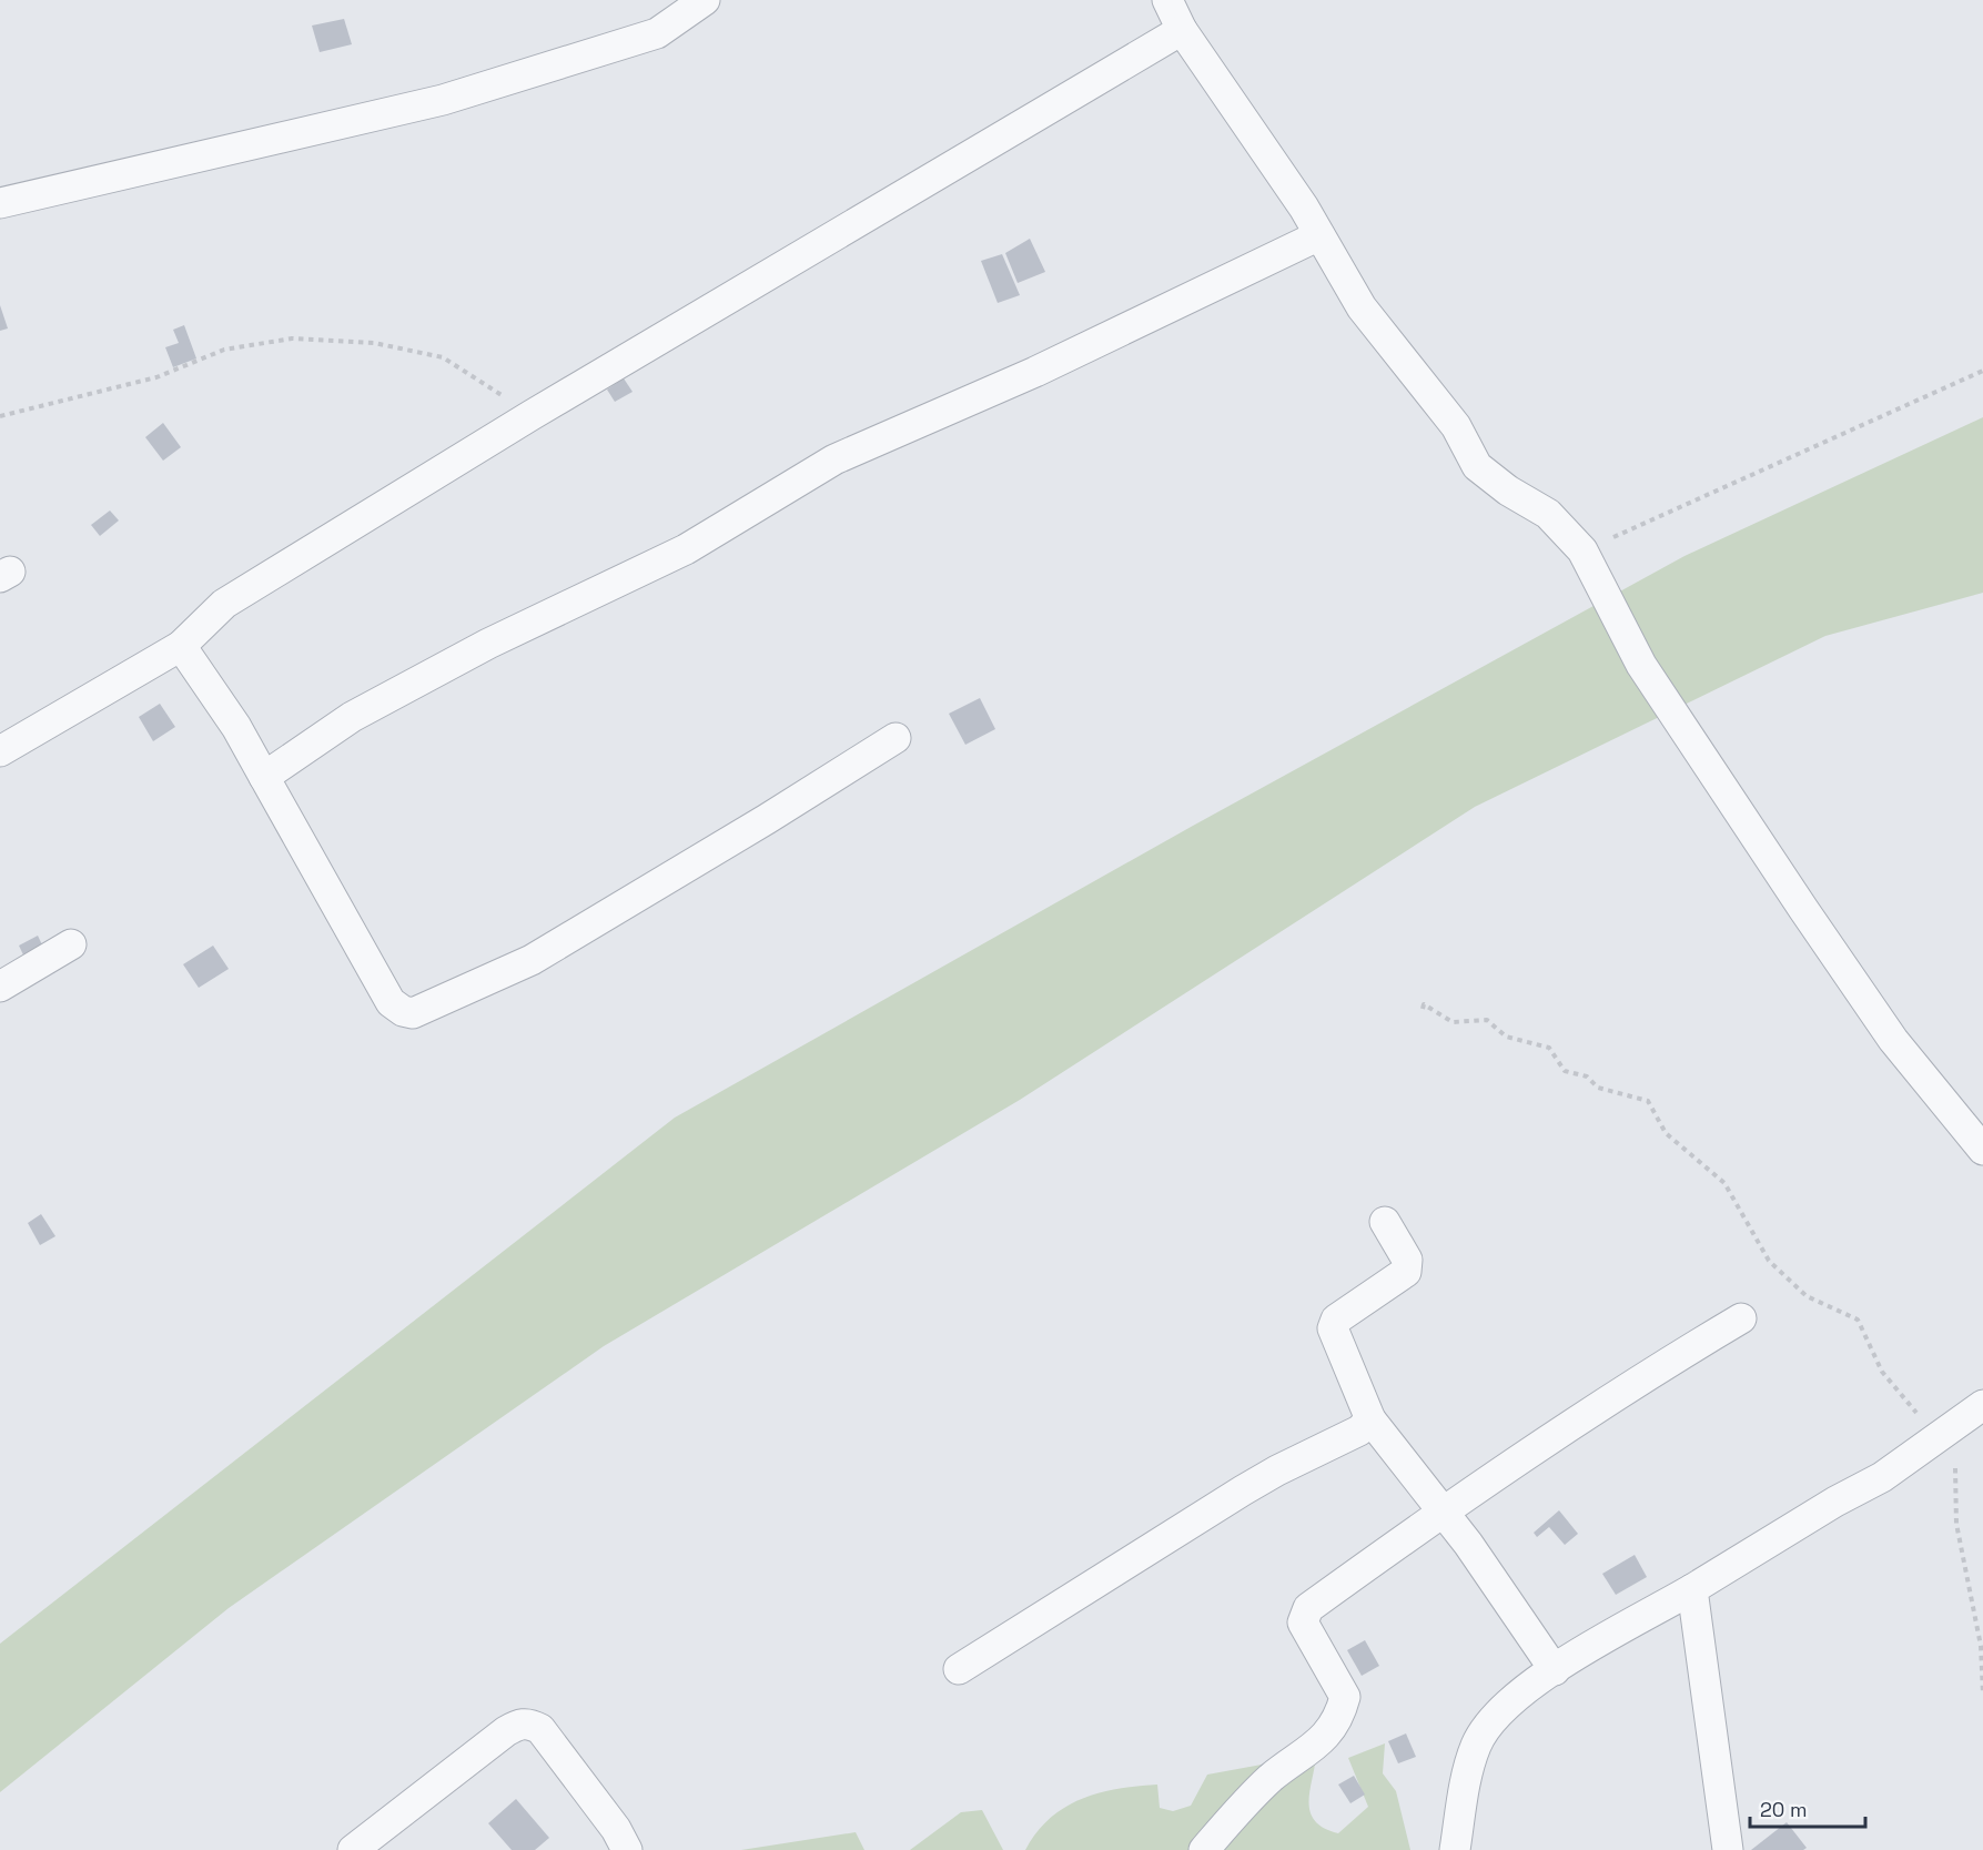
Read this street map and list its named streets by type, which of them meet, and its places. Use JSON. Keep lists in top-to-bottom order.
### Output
{
  "scale_bar": "20 m"
}
